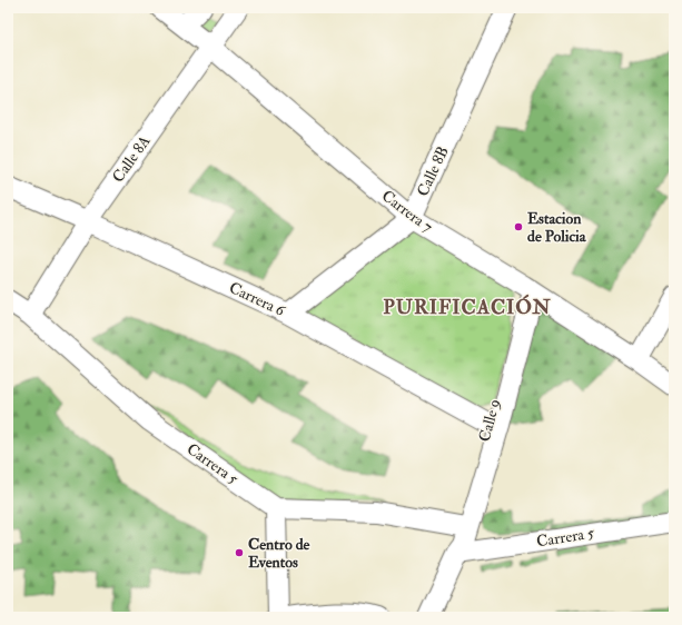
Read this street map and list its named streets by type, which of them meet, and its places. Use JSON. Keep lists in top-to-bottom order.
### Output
{
  "streets": {
    "street": [
      "Calle 8A",
      "Calle 8B",
      "Carrera 7",
      "Carrera 6",
      "Calle 9",
      "Carrera 5"
    ]
  },
  "crossings": [
    ["Calle 8A", "Carrera 7"],
    ["Calle 8A", "Carrera 6"],
    ["Calle 8A", "Carrera 5"],
    ["Calle 8B", "Carrera 7"],
    ["Calle 8B", "Carrera 6"],
    ["Carrera 7", "Calle 9"],
    ["Carrera 6", "Calle 9"],
    ["Calle 9", "Carrera 5"]
  ],
  "districts": ["PURIFICACIÓN"],
  "places": ["Estacion de Policia", "Centro de Eventos"]
}
